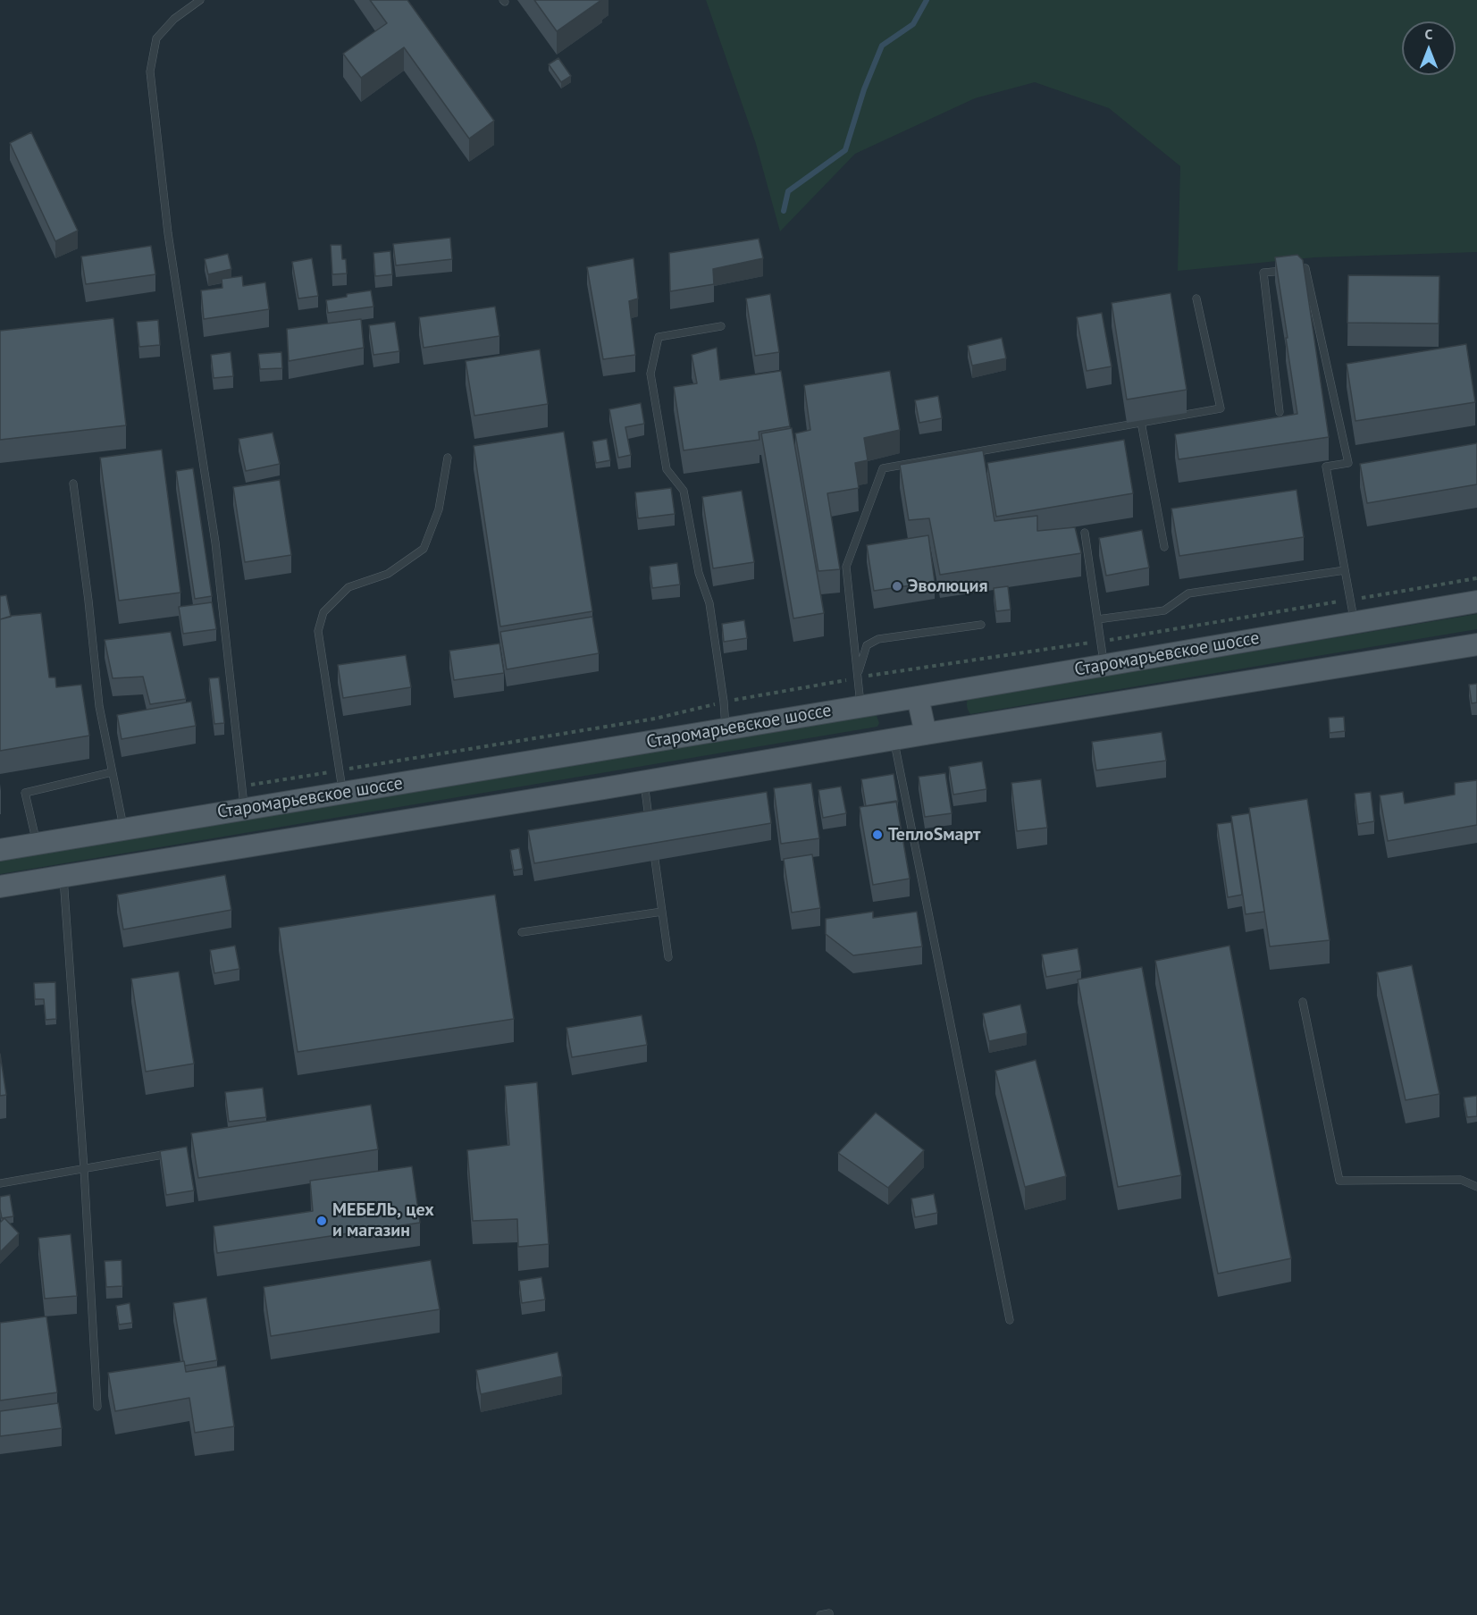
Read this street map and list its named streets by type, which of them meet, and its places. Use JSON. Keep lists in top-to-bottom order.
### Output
{
  "streets": {
    "main road": ["Старомарьевское шоссе"]
  },
  "places": ["Эволюция", "ТеплоSмарт", "МЕБЕЛЬ, цех и магазин"],
  "north": "top"
}
